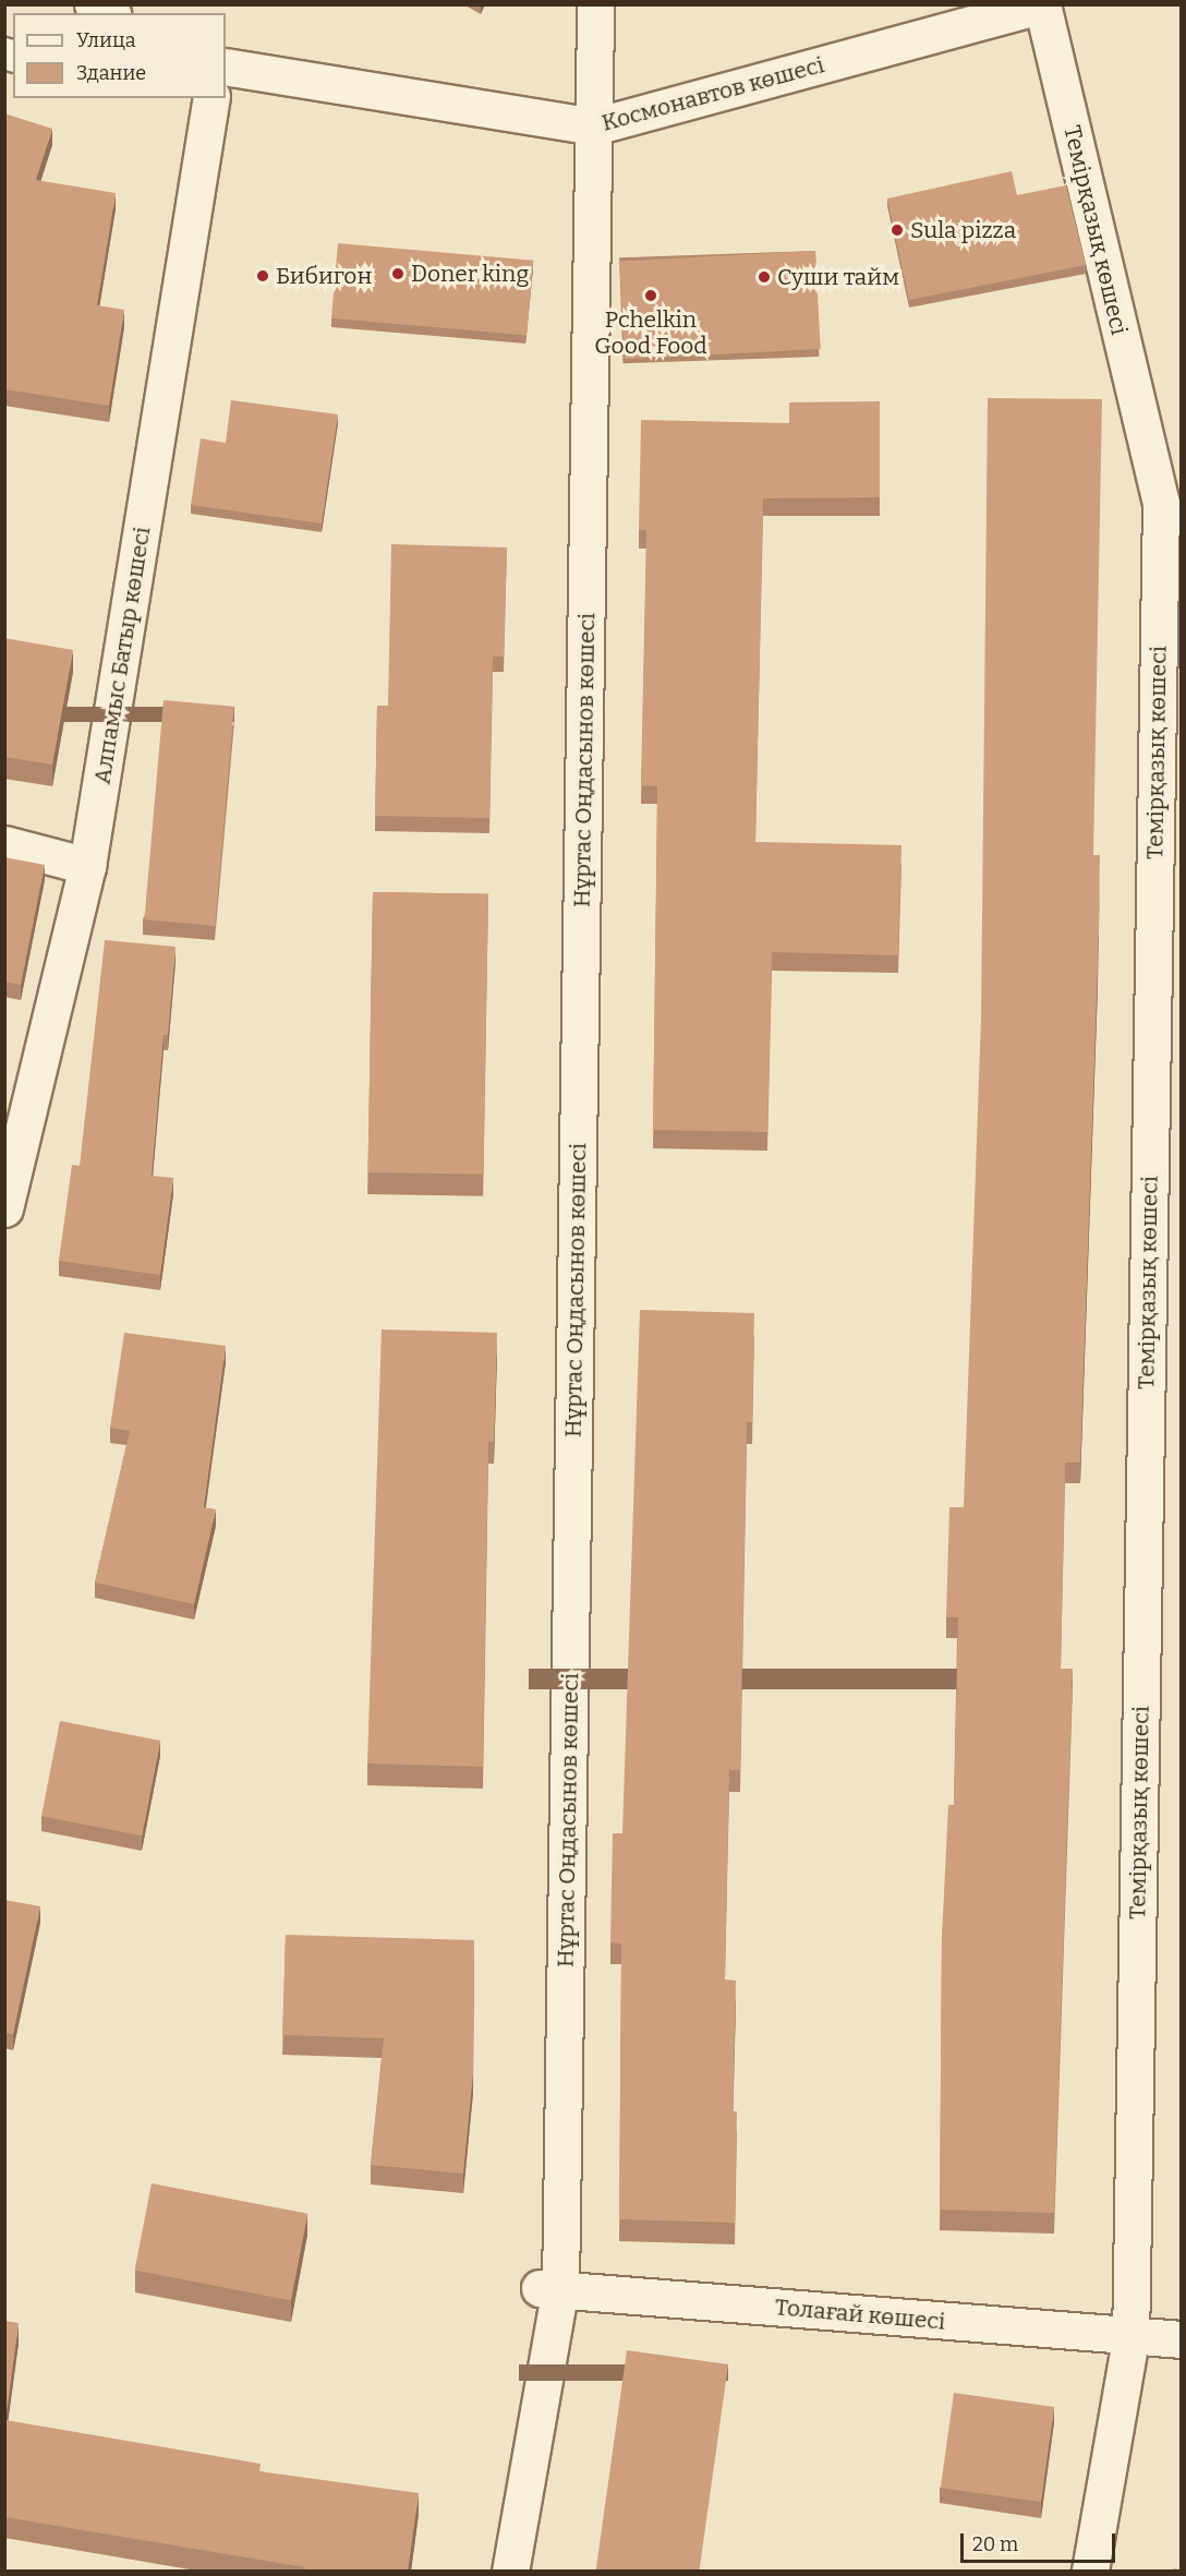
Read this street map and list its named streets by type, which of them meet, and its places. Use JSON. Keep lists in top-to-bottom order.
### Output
{
  "streets": {
    "street": [
      "Космонавтов көшесі",
      "Темірқазық көшесі",
      "Алпамыс Батыр көшесі",
      "Нұртас Оңдасынов көшесі",
      "Толағай көшесі"
    ]
  },
  "crossings": [
    ["Космонавтов көшесі", "Темірқазық көшесі"],
    ["Космонавтов көшесі", "Нұртас Оңдасынов көшесі"],
    ["Темірқазық көшесі", "Толағай көшесі"],
    ["Нұртас Оңдасынов көшесі", "Толағай көшесі"]
  ],
  "places": [
    "Sula pizza",
    "Doner king",
    "Бибигон",
    "Суши тайм",
    "Pchelkin Good Food"
  ],
  "legend": ["Улица", "Здание"],
  "scale_bar": "20 m"
}
